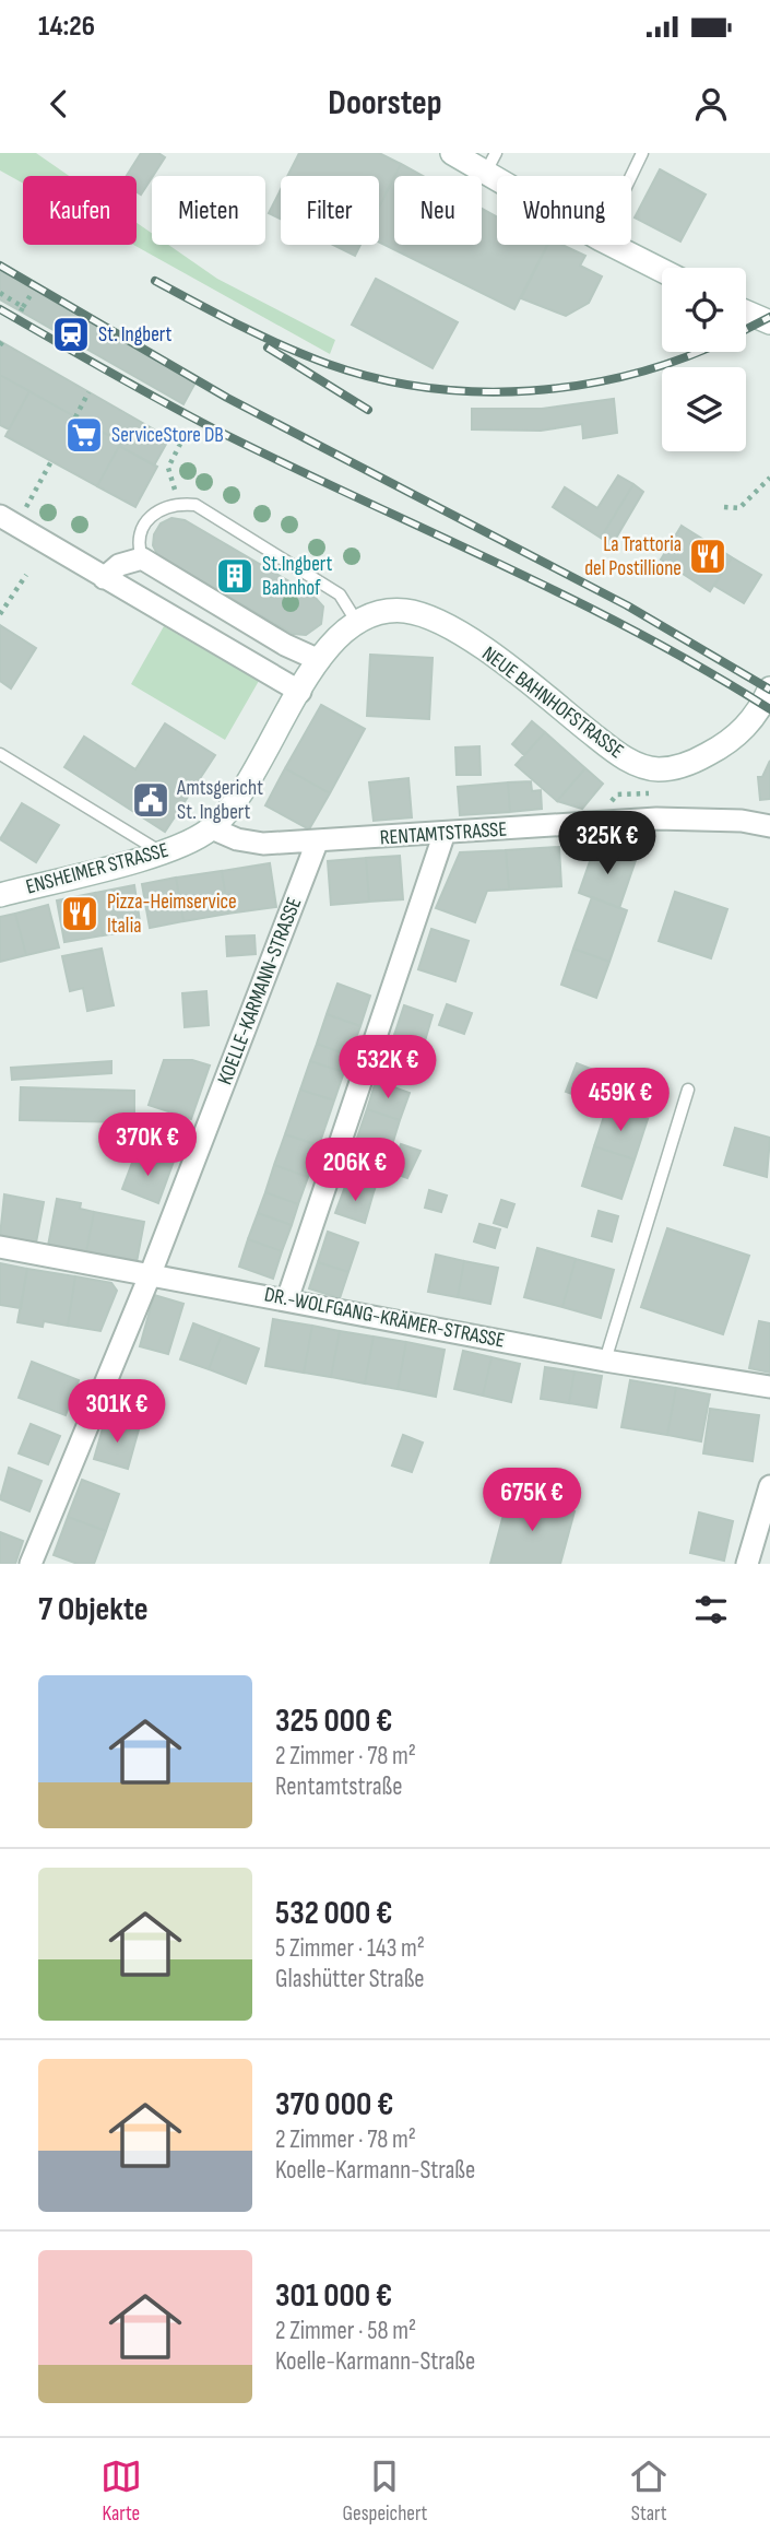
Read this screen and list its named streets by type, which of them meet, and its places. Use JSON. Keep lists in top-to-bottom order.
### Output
{
  "streets": {
    "main road": ["NEUE BAHNHOFSTRASSE", "ENSHEIMER STRASSE"],
    "street": ["RENTAMTSTRASSE", "KOELLE-KARMANN-STRASSE", "DR.-WOLFGANG-KRÄMER-STRASSE"]
  },
  "crossings": [
    ["NEUE BAHNHOFSTRASSE", "ENSHEIMER STRASSE"],
    ["RENTAMTSTRASSE", "ENSHEIMER STRASSE"],
    ["RENTAMTSTRASSE", "KOELLE-KARMANN-STRASSE"],
    ["KOELLE-KARMANN-STRASSE", "DR.-WOLFGANG-KRÄMER-STRASSE"]
  ],
  "places": {
    "station": ["St. Ingbert"],
    "supermarket": ["ServiceStore DB"],
    "restaurant": ["La Trattoria del Postillione", "Pizza-Heimservice Italia"],
    "building": ["St.Ingbert Bahnhof"],
    "public building": ["Amtsgericht St. Ingbert"]
  },
  "page": {
    "status": "14:26",
    "header": "Doorstep",
    "chip": [
      "Kaufen",
      "Mieten",
      "Filter",
      "Neu",
      "Wohnung"
    ],
    "price": [
      "325K €",
      "532K €",
      "459K €",
      "370K €",
      "206K €",
      "301K €",
      "675K €"
    ],
    "heading": "7 Objekte",
    "list": [
      {
        "name": "325 000 €",
        "note": "2 Zimmer · 78 m² · Rentamtstraße"
      },
      {
        "name": "532 000 €",
        "note": "5 Zimmer · 143 m² · Glashütter Straße"
      },
      {
        "name": "370 000 €",
        "note": "2 Zimmer · 78 m² · Koelle-Karmann-Straße"
      },
      {
        "name": "301 000 €",
        "note": "2 Zimmer · 58 m² · Koelle-Karmann-Straße"
      }
    ],
    "tabs": ["Karte", "Gespeichert", "Start"]
  }
}
